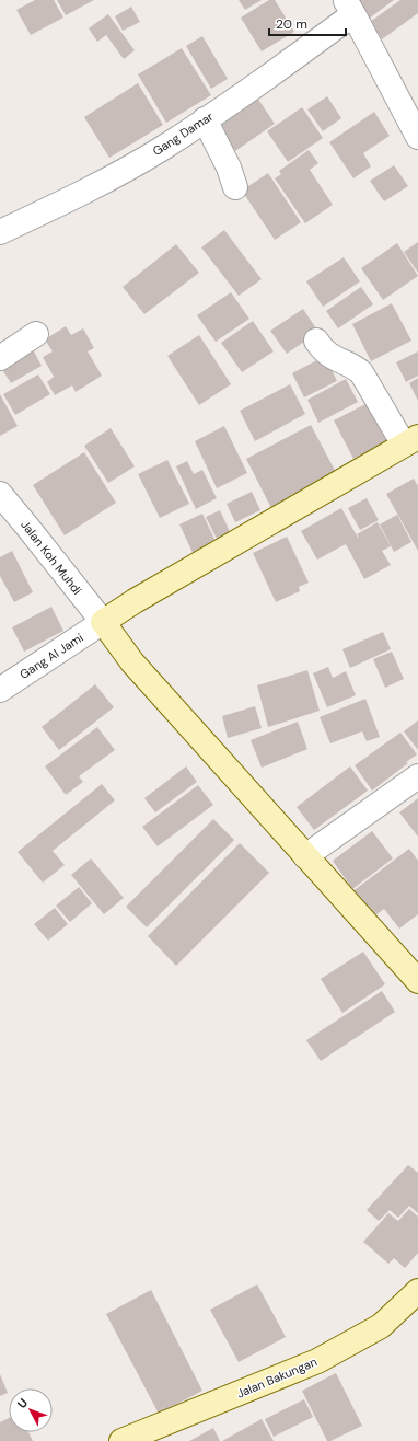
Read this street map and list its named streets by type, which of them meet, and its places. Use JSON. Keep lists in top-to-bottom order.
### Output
{
  "streets": {
    "main road": ["Jalan Bakungan"],
    "street": ["Gang Damar", "Jalan Koh Muhdi", "Gang Al Jami"]
  },
  "crossings": [
    ["Jalan Koh Muhdi", "Gang Al Jami"]
  ],
  "scale_bar": "20 m",
  "north": "top left"
}
